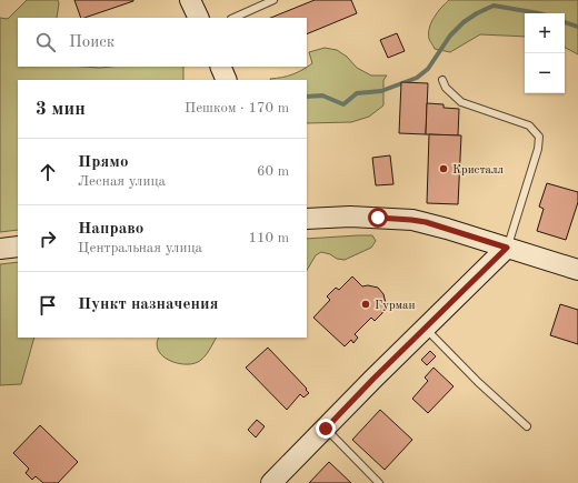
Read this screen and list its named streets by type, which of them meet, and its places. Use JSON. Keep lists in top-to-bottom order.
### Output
{
  "places": ["Кристалл", "Гурман"],
  "page": {
    "map_buttons": ["+", "−"],
    "search": "Поиск",
    "heading": ["3 мин", "Пешком · 170 m"],
    "list": [
      ["Прямо", "Лесная улица", "60 m"],
      ["Направо", "Центральная улица", "110 m"],
      "Пункт назначения"
    ]
  }
}
